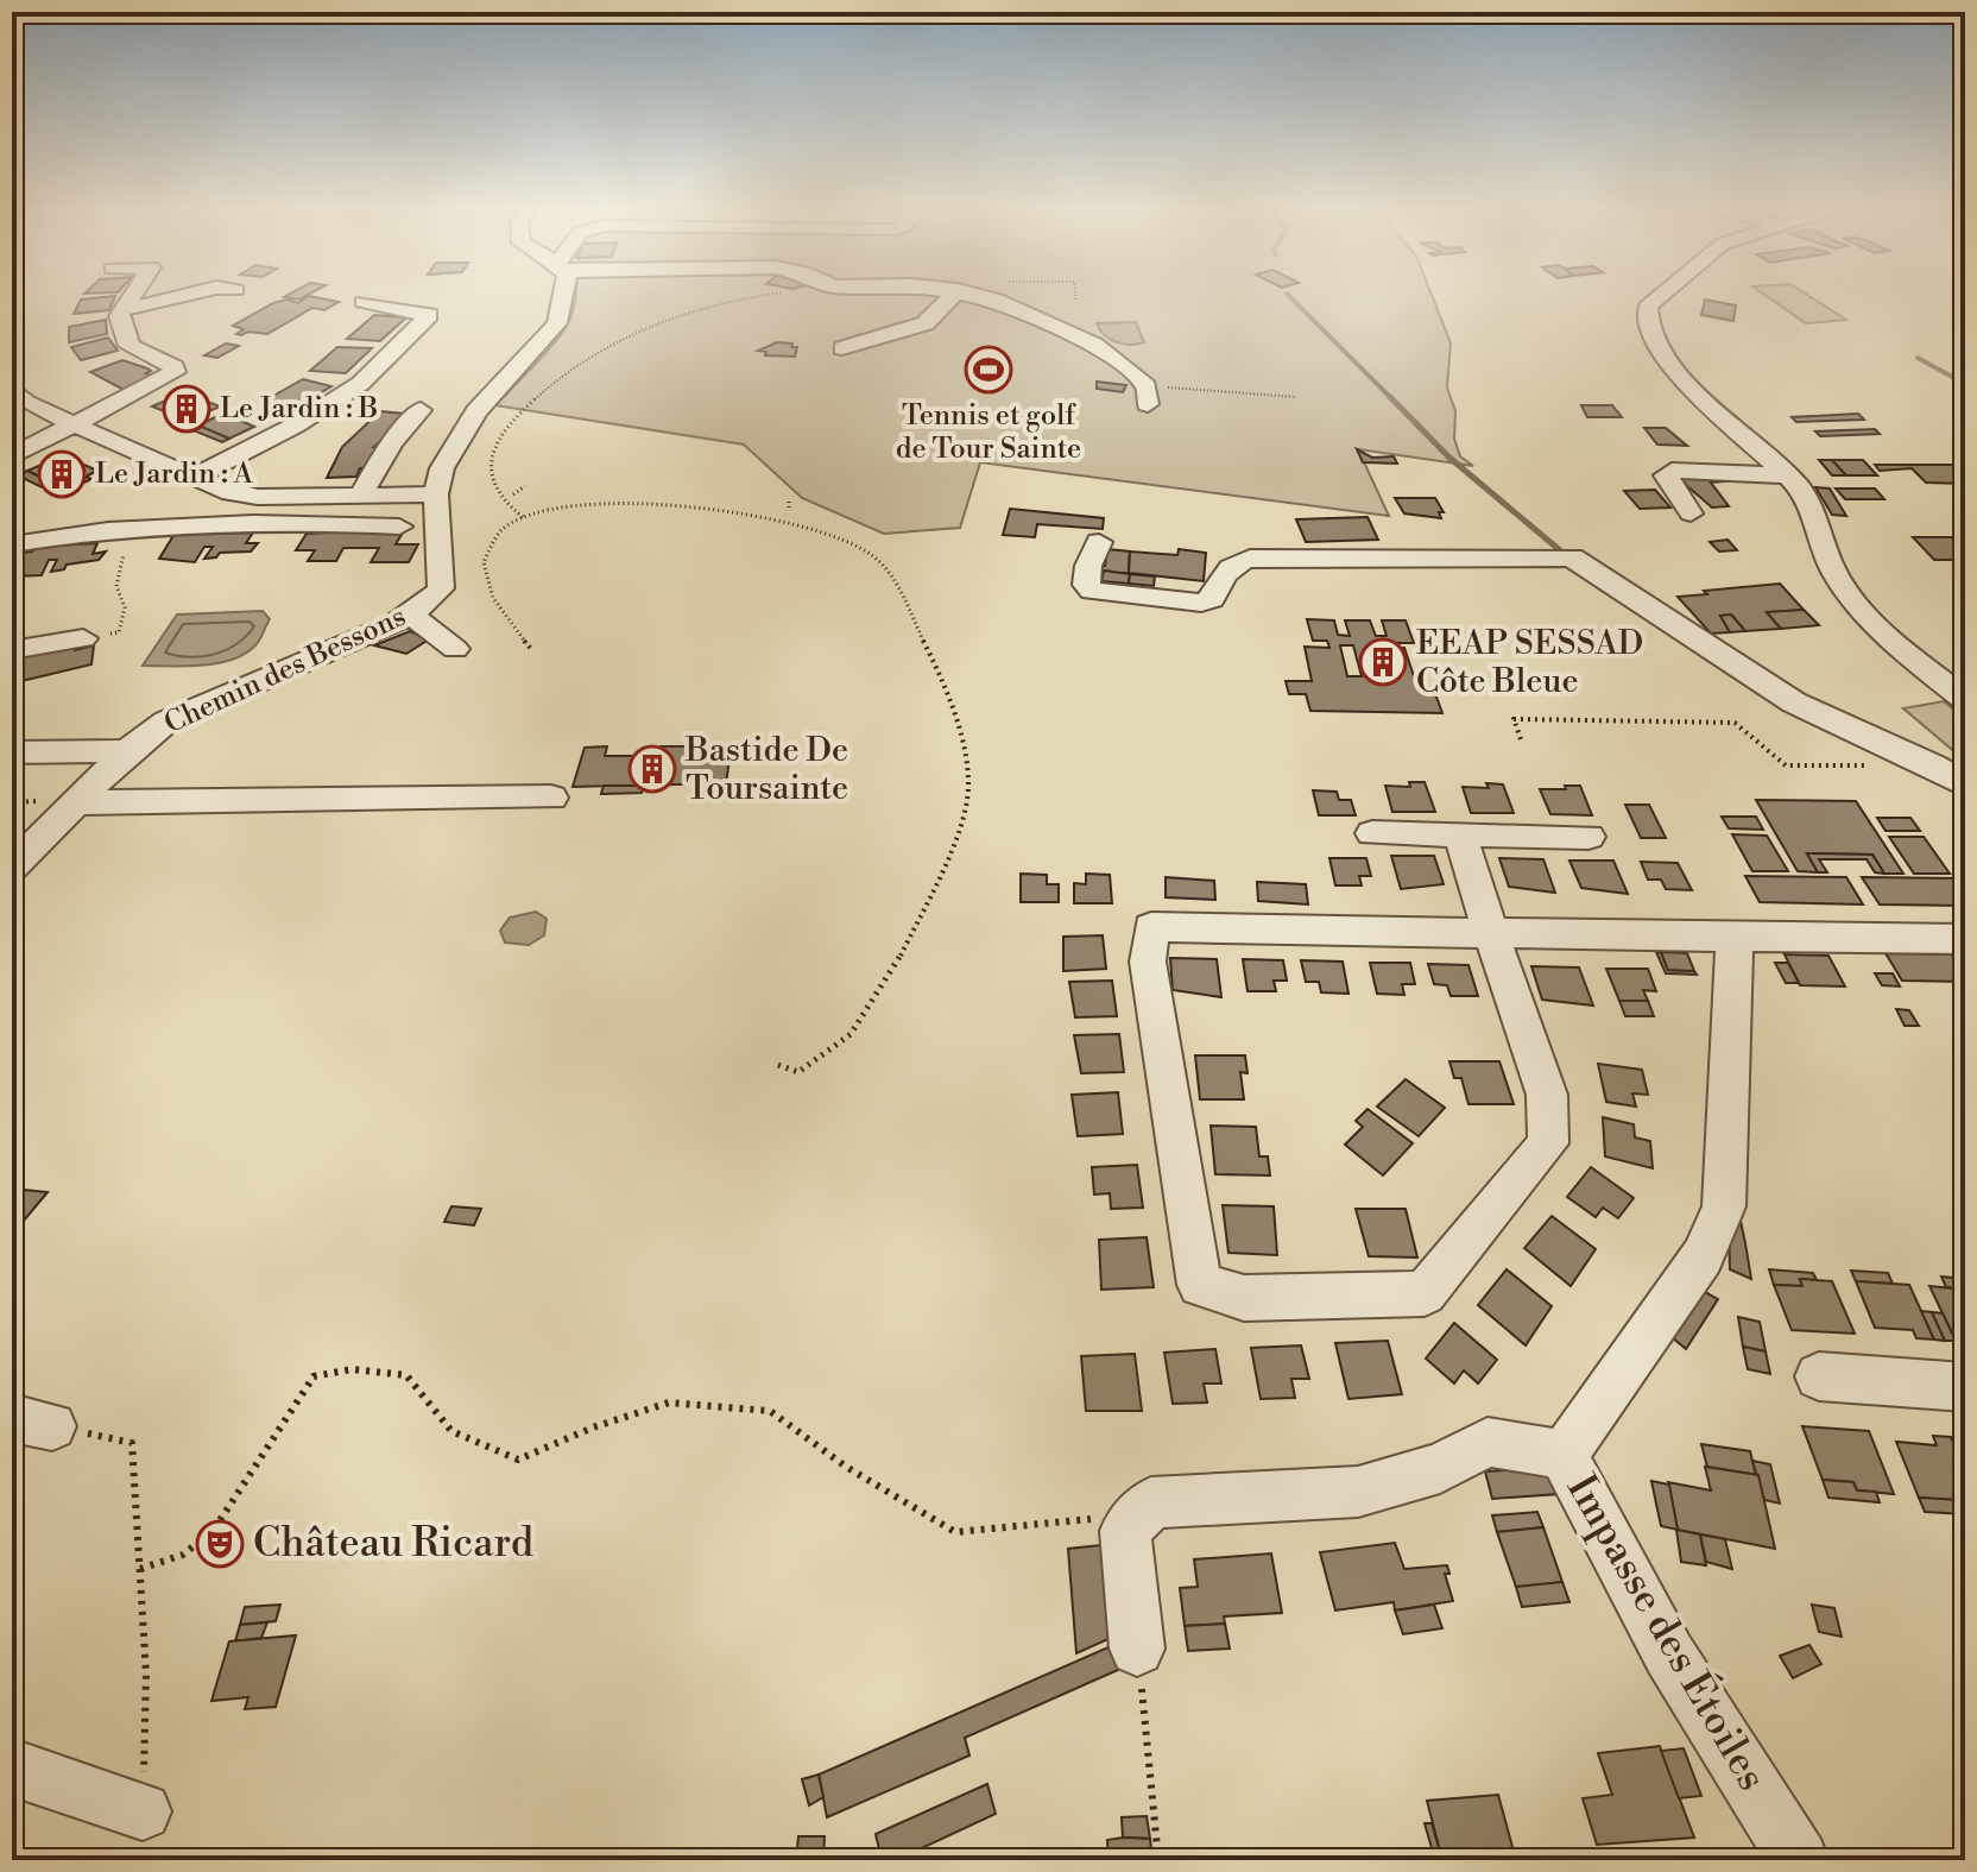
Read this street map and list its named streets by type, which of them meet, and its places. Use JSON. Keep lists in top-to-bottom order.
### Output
{
  "streets": {
    "street": ["Chemin des Bessons", "Impasse des Étoiles"]
  },
  "places": {
    "sports": ["Tennis et golf de Tour Sainte"],
    "building": [
      "Le Jardin : B",
      "Le Jardin : A",
      "EEAP SESSAD Côte Bleue",
      "Bastide De Toursainte"
    ],
    "theatre": ["Château Ricard"]
  }
}
